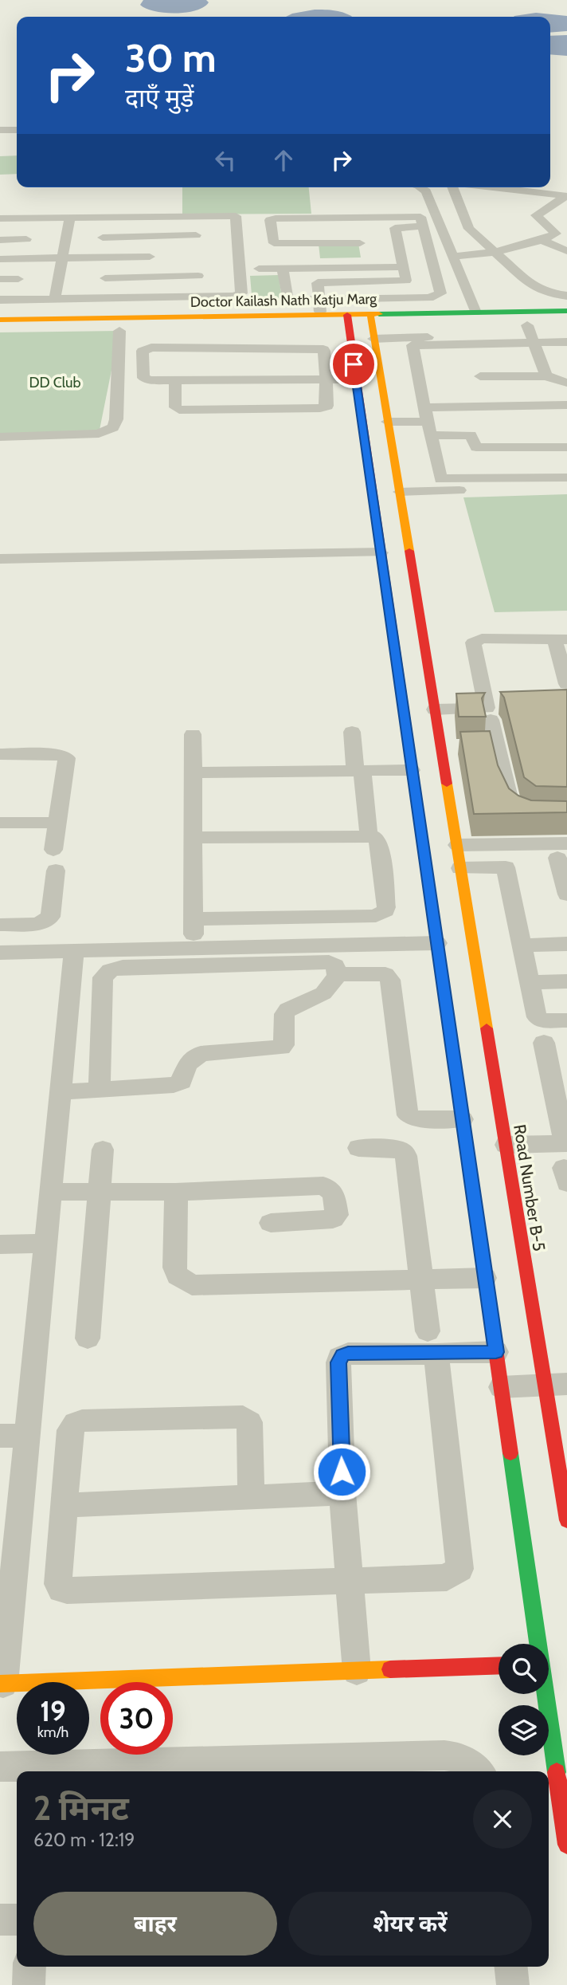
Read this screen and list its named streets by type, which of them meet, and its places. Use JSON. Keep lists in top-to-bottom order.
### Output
{
  "streets": {
    "street": ["Doctor Kailash Nath Katju Marg", "Road Number B-5"]
  },
  "crossings": [
    ["Doctor Kailash Nath Katju Marg", "Road Number B-5"]
  ],
  "parks": ["DD Club"],
  "page": {
    "turn": ["30 m", "दाएँ मुड़ें"],
    "speed": "19 km/h",
    "limit": "30",
    "heading": ["2 मिनट", "620 m · 12:19"],
    "buttons": ["बाहर", "शेयर करें"]
  }
}
